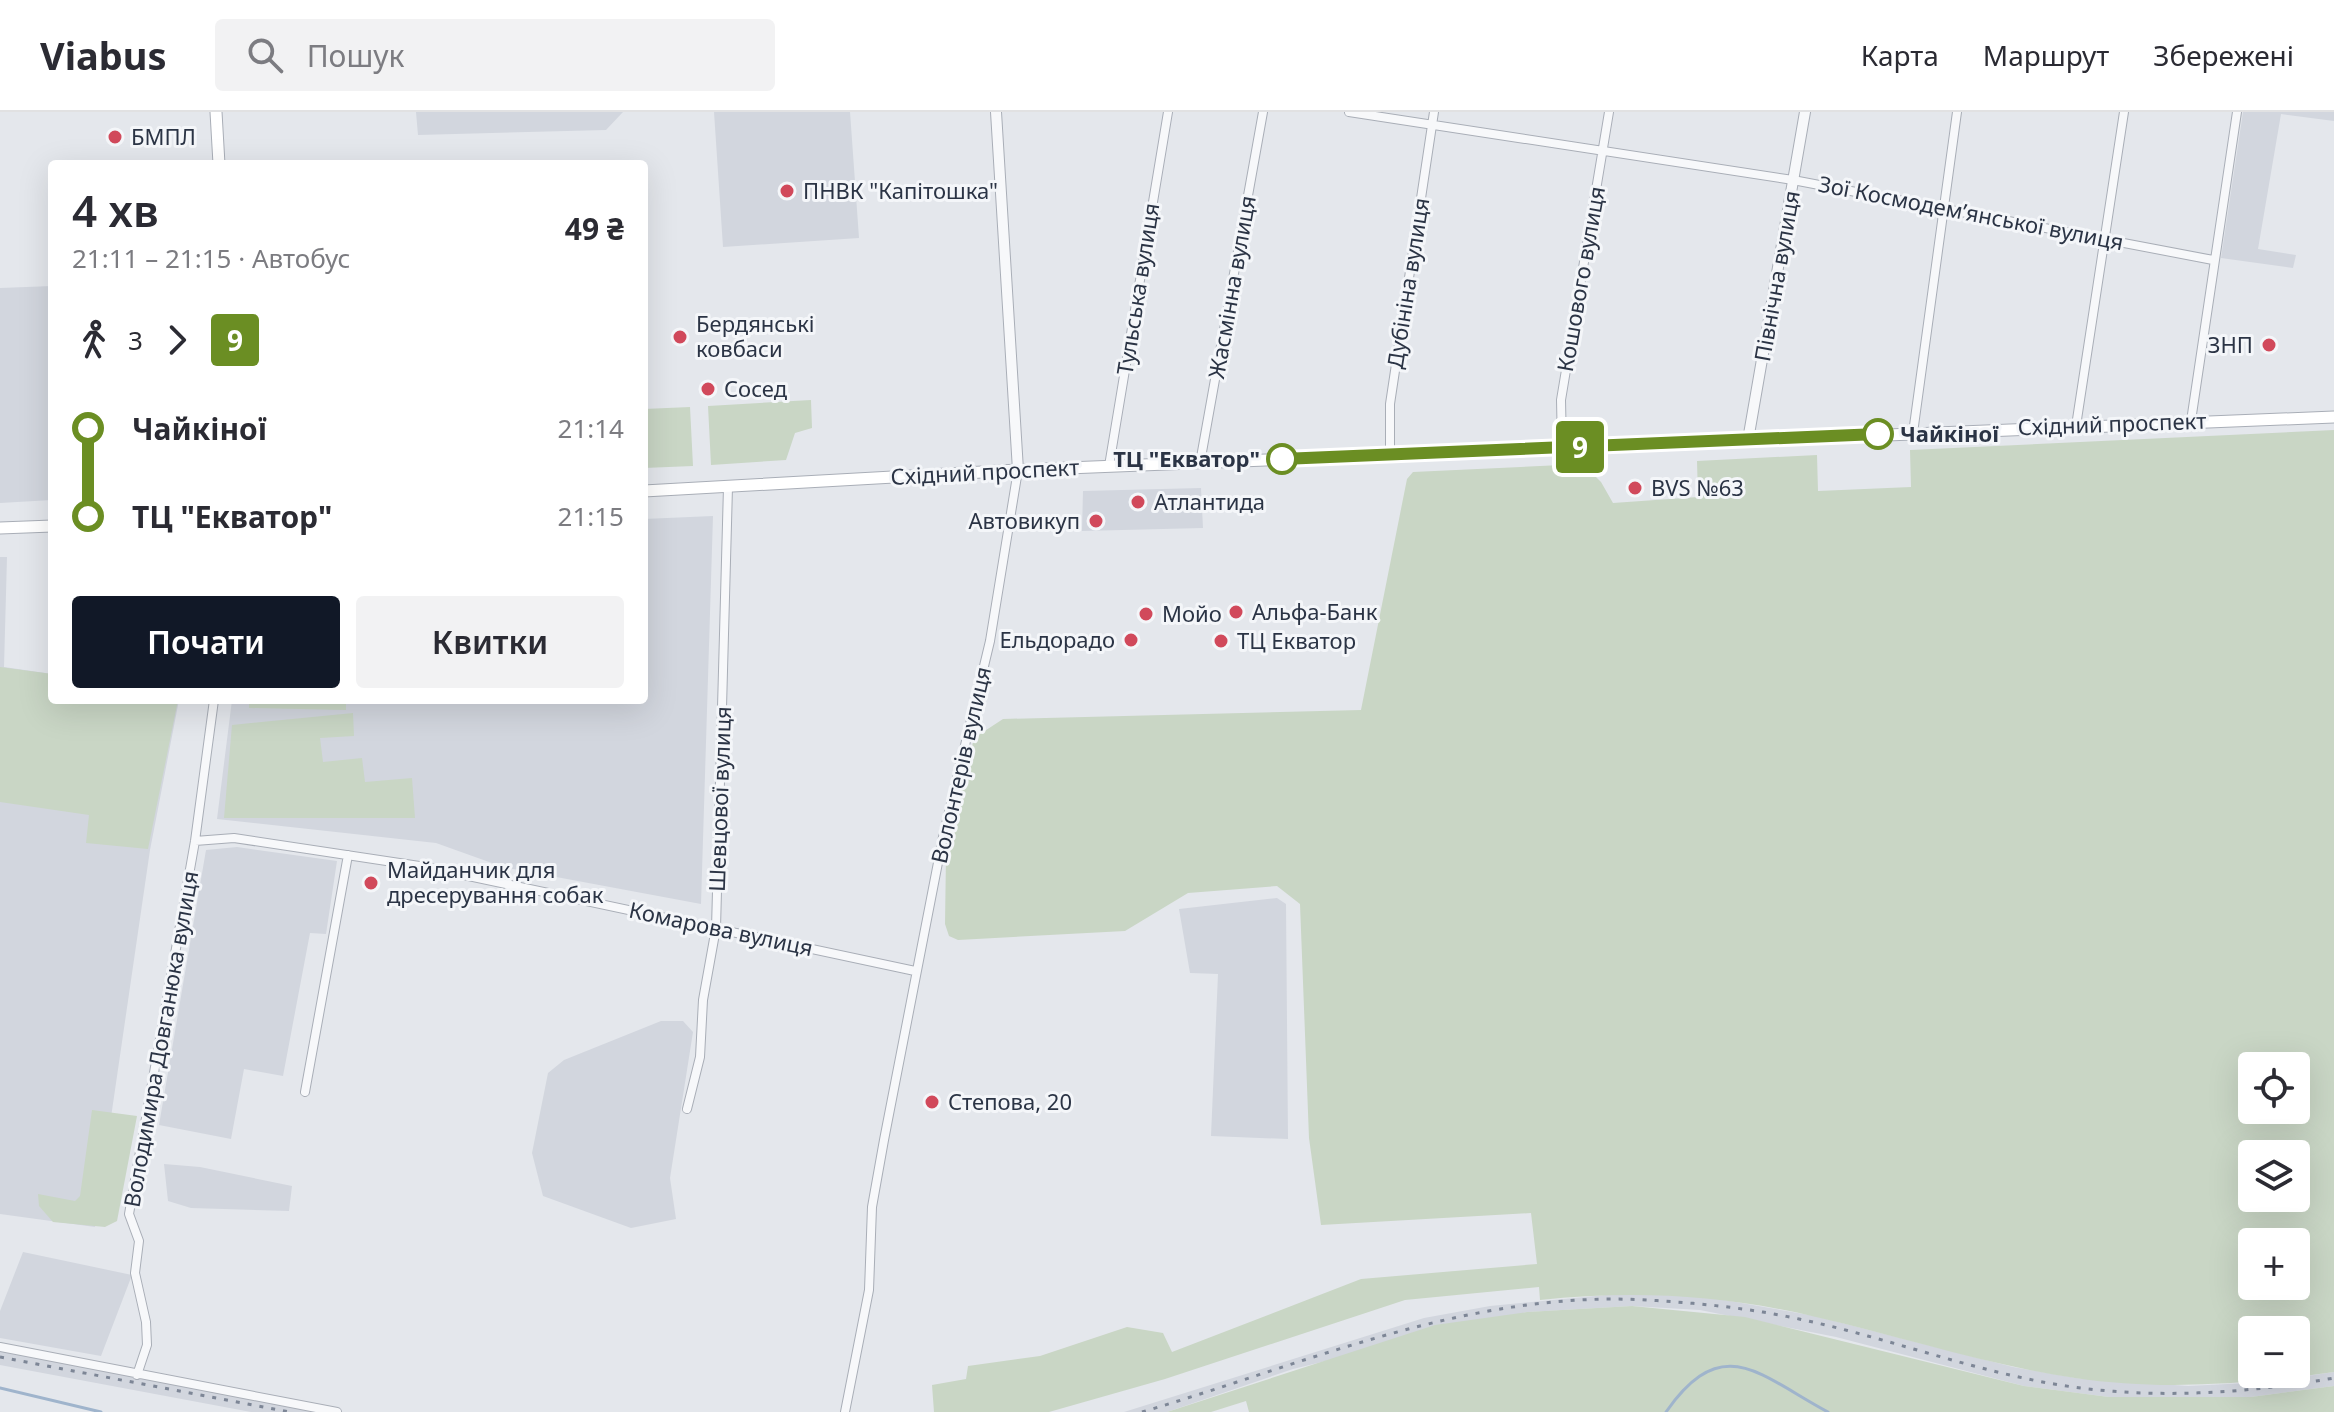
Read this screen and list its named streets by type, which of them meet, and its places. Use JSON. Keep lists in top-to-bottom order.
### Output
{
  "streets": {
    "main road": ["Східний проспект"],
    "street": [
      "Зої Космодем’янської вулиця",
      "Північна вулиця",
      "Кошового вулиця",
      "Дубініна вулиця",
      "Жасмінна вулиця",
      "Тульська вулиця",
      "Волонтерів вулиця",
      "Шевцової вулиця",
      "Комарова вулиця",
      "Володимира Довганюка вулиця"
    ]
  },
  "crossings": [
    ["Зої Космодем’янської вулиця", "Північна вулиця"],
    ["Зої Космодем’янської вулиця", "Кошового вулиця"],
    ["Зої Космодем’янської вулиця", "Дубініна вулиця"],
    ["Північна вулиця", "Східний проспект"],
    ["Кошового вулиця", "Східний проспект"],
    ["Дубініна вулиця", "Східний проспект"],
    ["Жасмінна вулиця", "Східний проспект"],
    ["Тульська вулиця", "Східний проспект"],
    ["Східний проспект", "Волонтерів вулиця"],
    ["Східний проспект", "Шевцової вулиця"],
    ["Волонтерів вулиця", "Комарова вулиця"],
    ["Шевцової вулиця", "Комарова вулиця"],
    ["Комарова вулиця", "Володимира Довганюка вулиця"]
  ],
  "places": [
    "БМПЛ",
    "ПНВК \"Капітошка\"",
    "Бердянські ковбаси",
    "ЗНП",
    "Сосед",
    "Чайкіної",
    "ТЦ \"Екватор\"",
    "BVS №63",
    "Атлантида",
    "Автовикуп",
    "Альфа-Банк",
    "Мойо",
    "Ельдорадо",
    "ТЦ Екватор",
    "Майданчик для дресерування собак",
    "Степова, 20"
  ],
  "lines": ["bus line 9"],
  "page": {
    "header": "Viabus",
    "search": "Пошук",
    "nav": ["Карта", "Маршрут", "Збережені"],
    "on_map": "9",
    "heading": ["4 хв", "21:11 – 21:15 · Автобус", "49 ₴"],
    "legs": ["3", "9"],
    "list": [
      {
        "name": "Чайкіної",
        "value": "21:14"
      },
      {
        "name": "ТЦ \"Екватор\"",
        "value": "21:15"
      }
    ],
    "buttons": ["Почати", "Квитки"],
    "map_buttons": ["+", "−"]
  }
}
